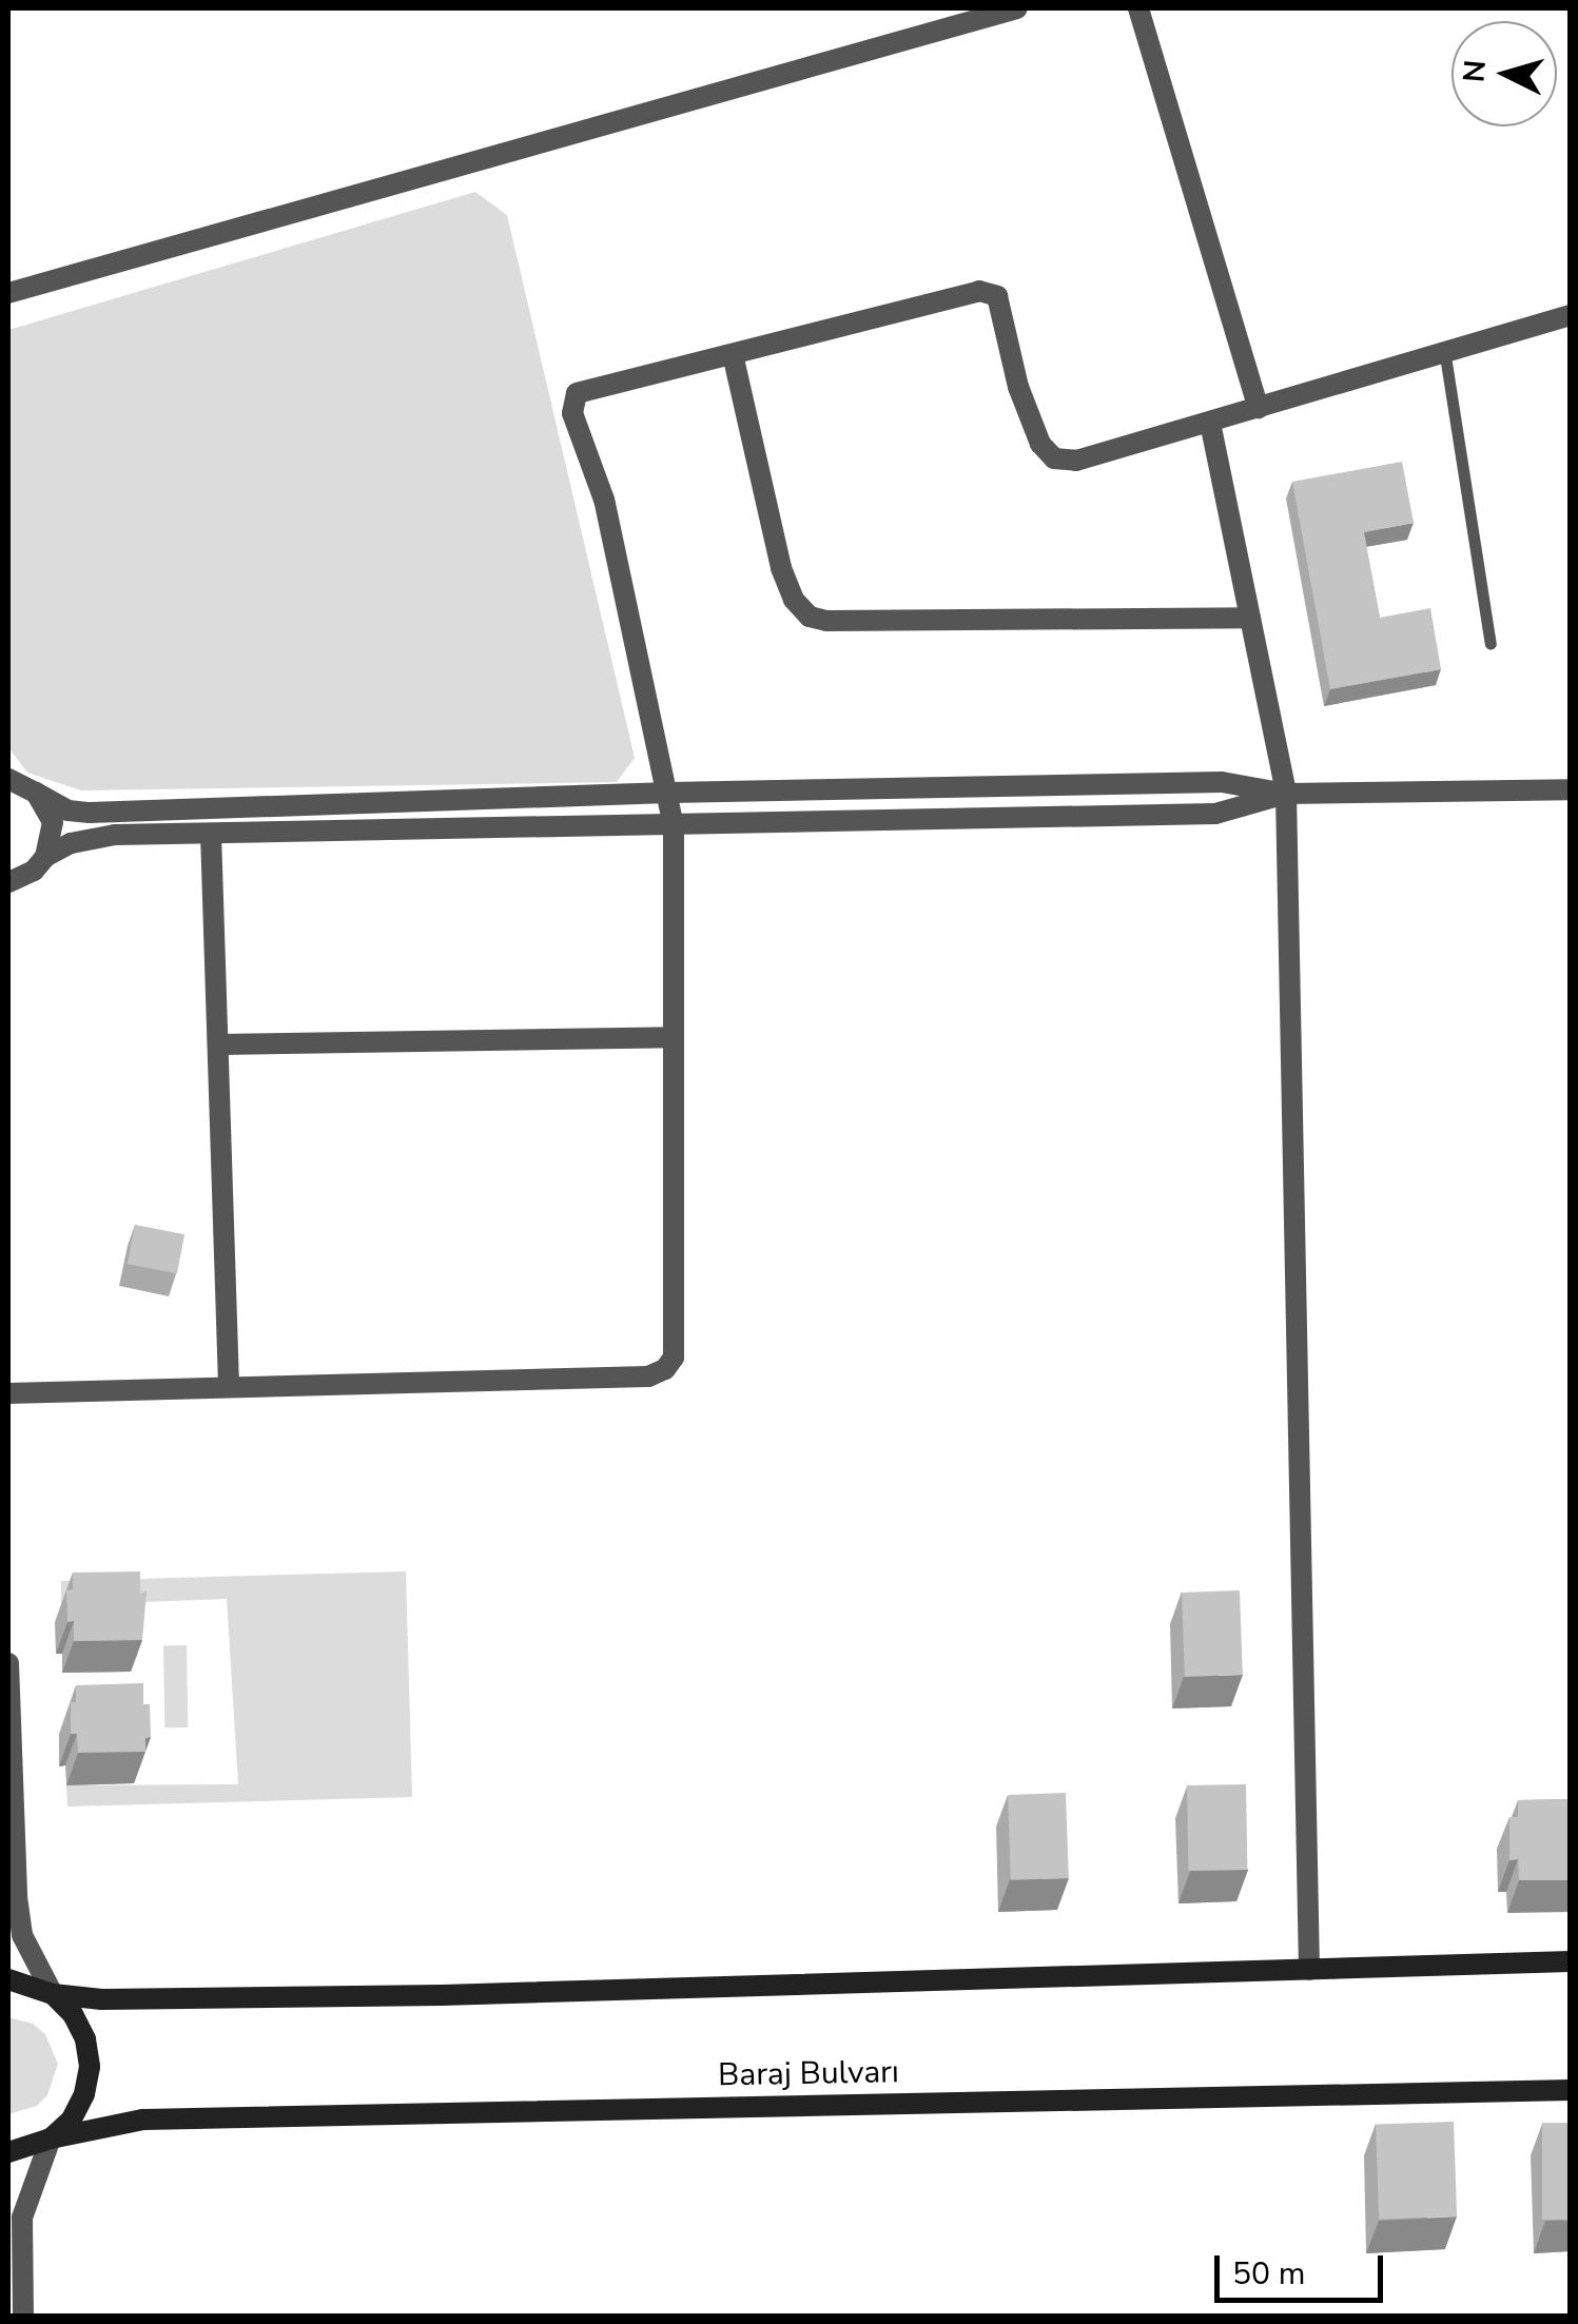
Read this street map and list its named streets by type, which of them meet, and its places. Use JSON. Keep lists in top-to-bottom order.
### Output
{
  "streets": {
    "main road": ["Baraj Bulvarı"]
  },
  "scale_bar": "50 m",
  "north": "left"
}
